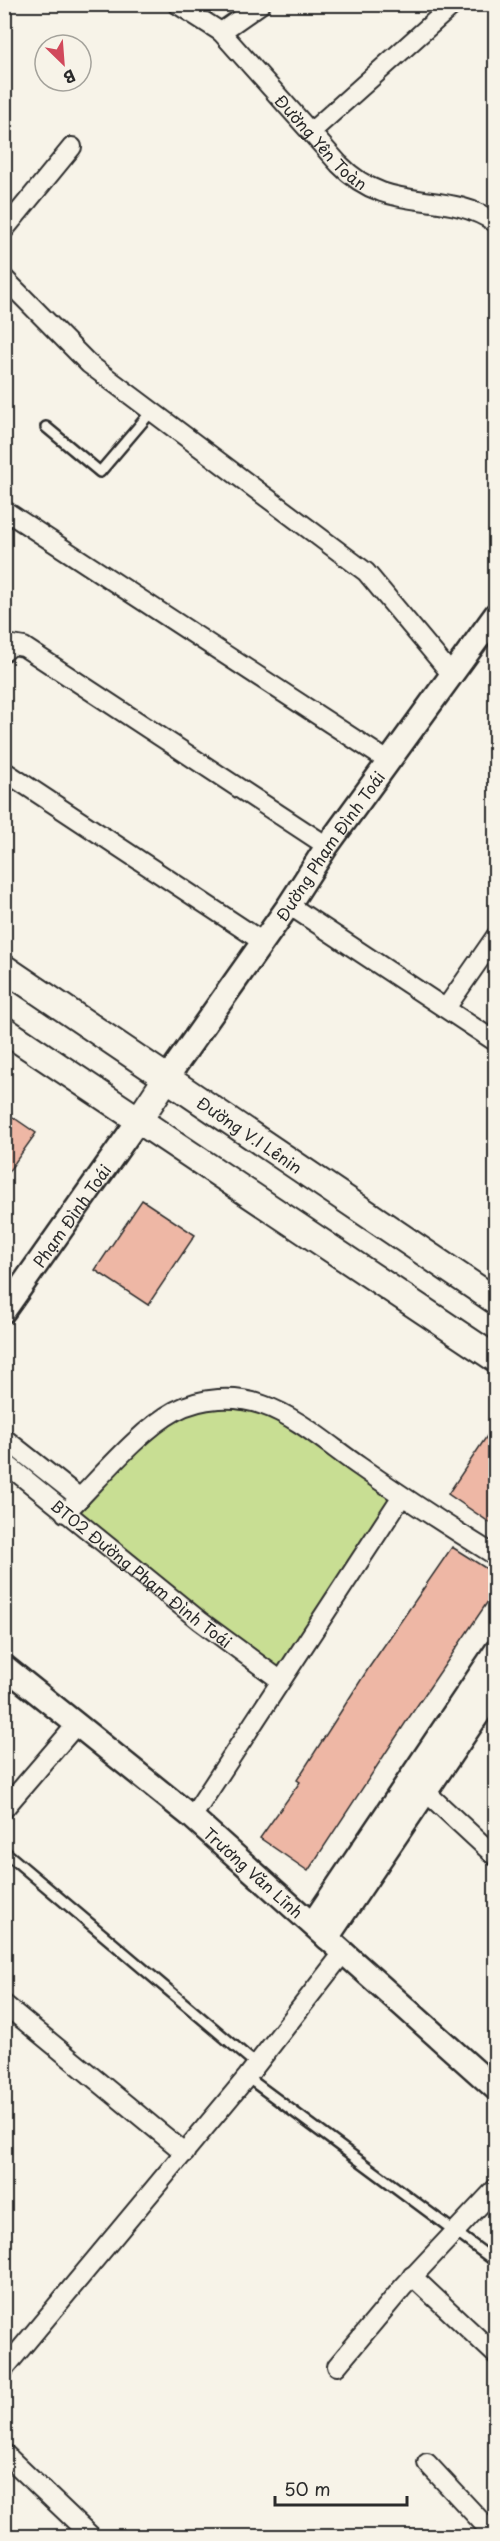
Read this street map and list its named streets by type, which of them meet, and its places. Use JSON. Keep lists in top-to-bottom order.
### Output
{
  "streets": {
    "main road": ["Đường V.I Lênin"],
    "street": [
      "Đường Yên Toàn",
      "Đường Phạm Đình Toái",
      "Phạm Đình Toái",
      "BT02 Đường Phạm Đình Toái",
      "Trương Văn Lĩnh"
    ]
  },
  "crossings": [
    ["Đường Phạm Đình Toái", "Đường V.I Lênin"]
  ],
  "scale_bar": "50 m",
  "north": "bottom right"
}
